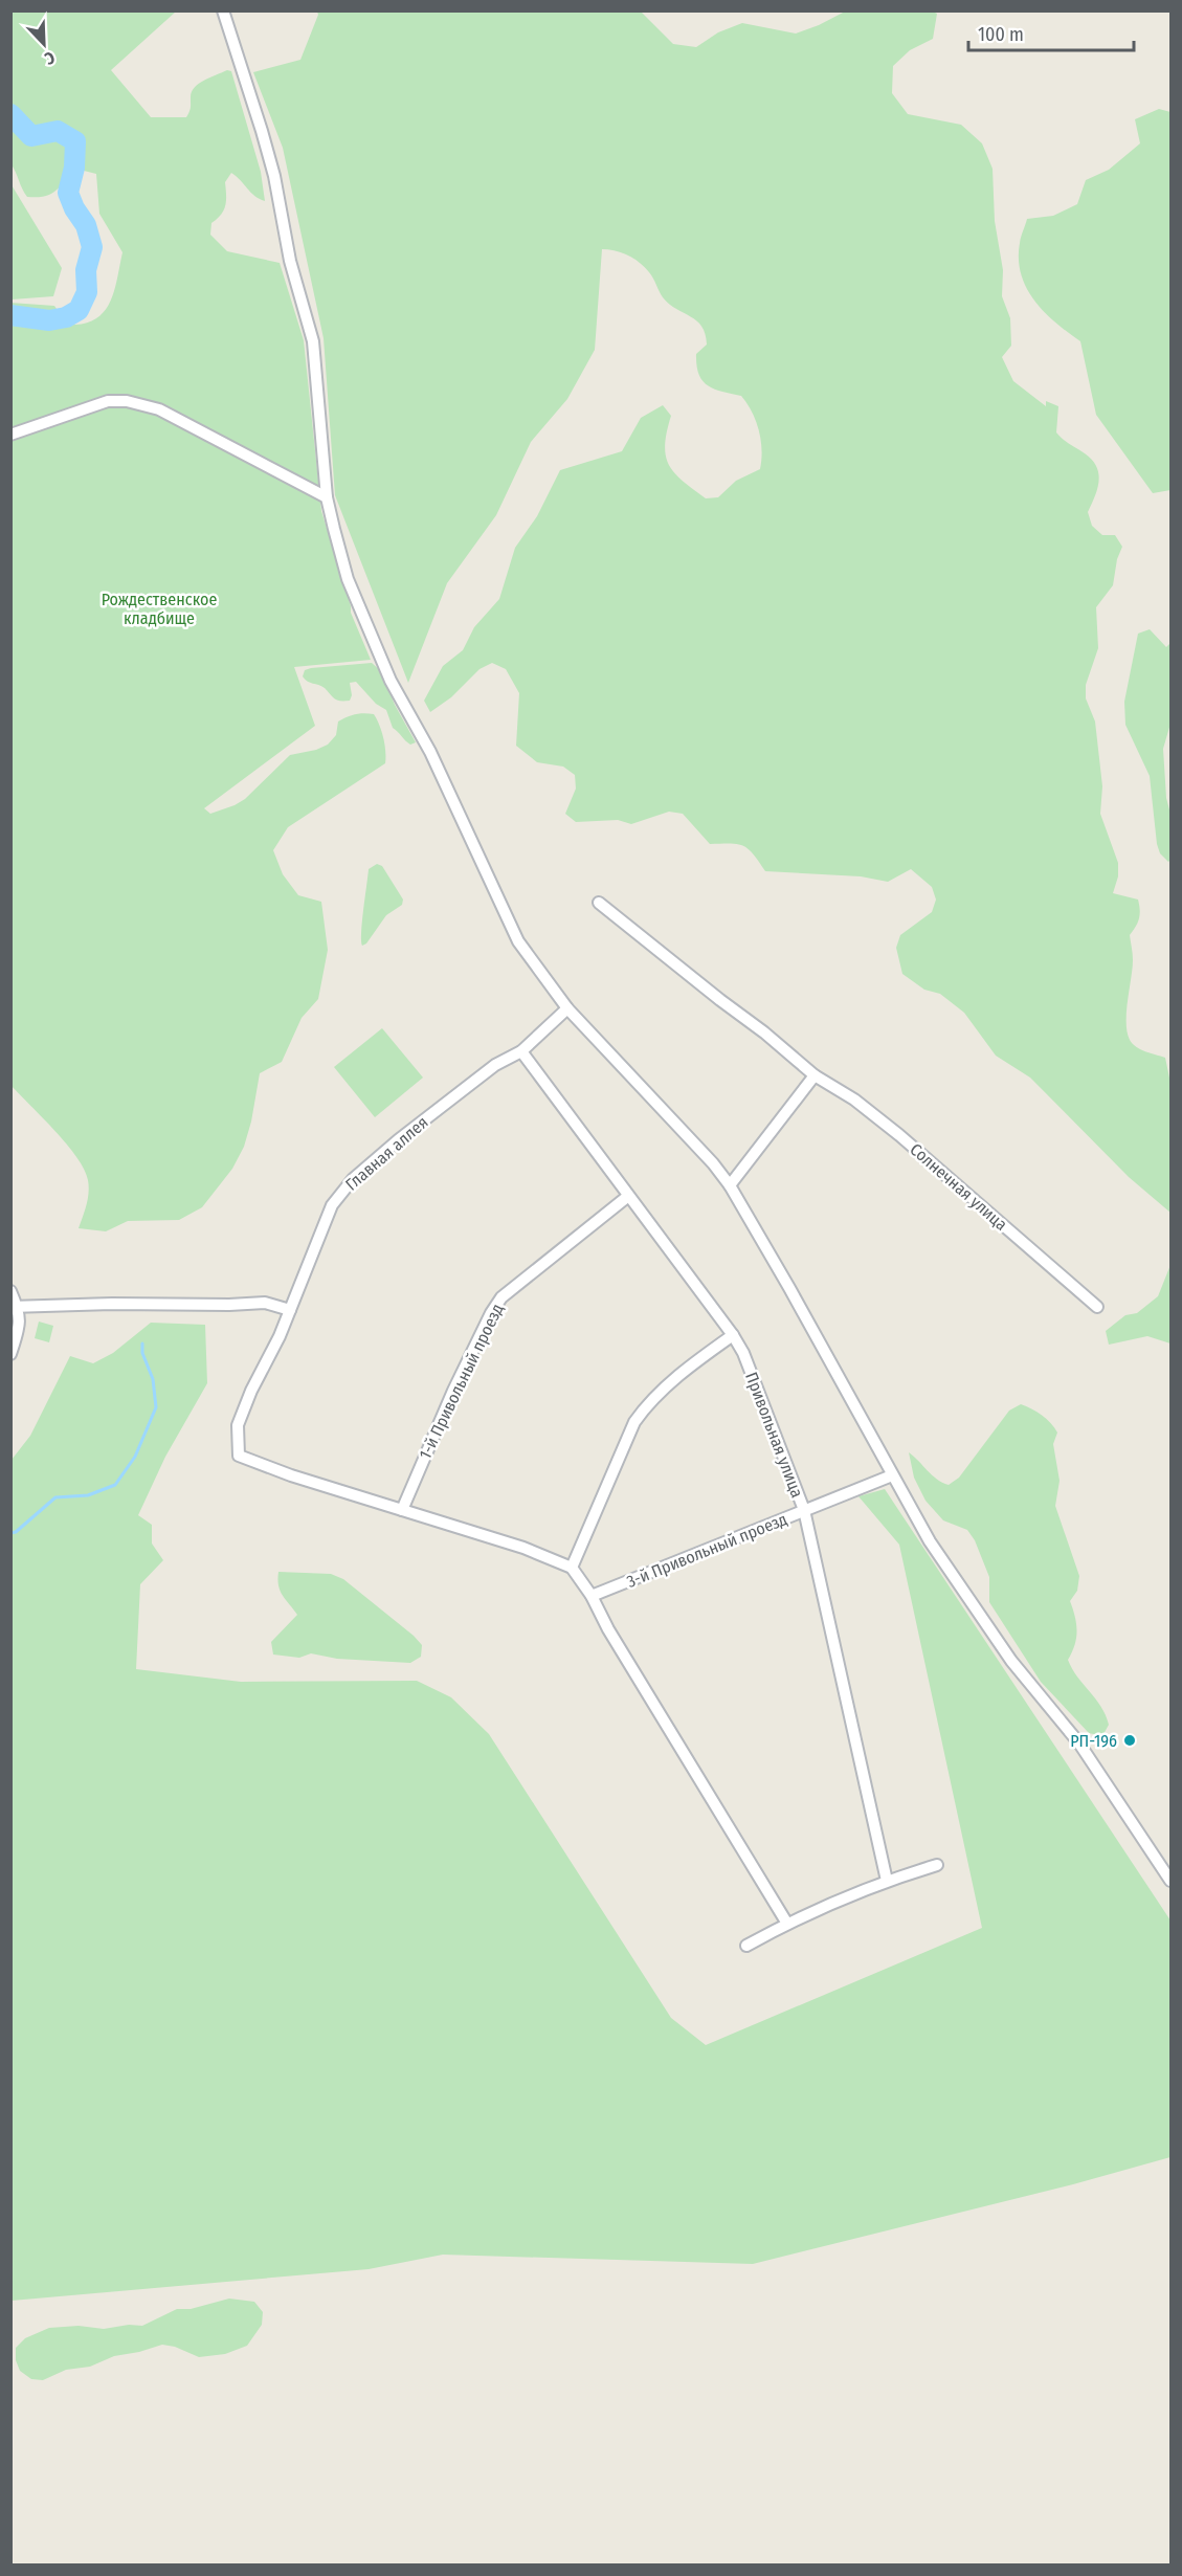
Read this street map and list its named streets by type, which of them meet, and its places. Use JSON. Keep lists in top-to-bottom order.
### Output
{
  "streets": {
    "street": [
      "Главная аллея",
      "Солнечная улица",
      "1-й Привольный проезд",
      "Привольная улица",
      "3-й Привольный проезд"
    ]
  },
  "crossings": [
    ["Главная аллея", "1-й Привольный проезд"],
    ["Главная аллея", "Привольная улица"],
    ["1-й Привольный проезд", "Привольная улица"],
    ["Привольная улица", "3-й Привольный проезд"]
  ],
  "parks": ["Рождественское кладбище"],
  "places": ["РП-196"],
  "scale_bar": "100 m",
  "north": "bottom right"
}
